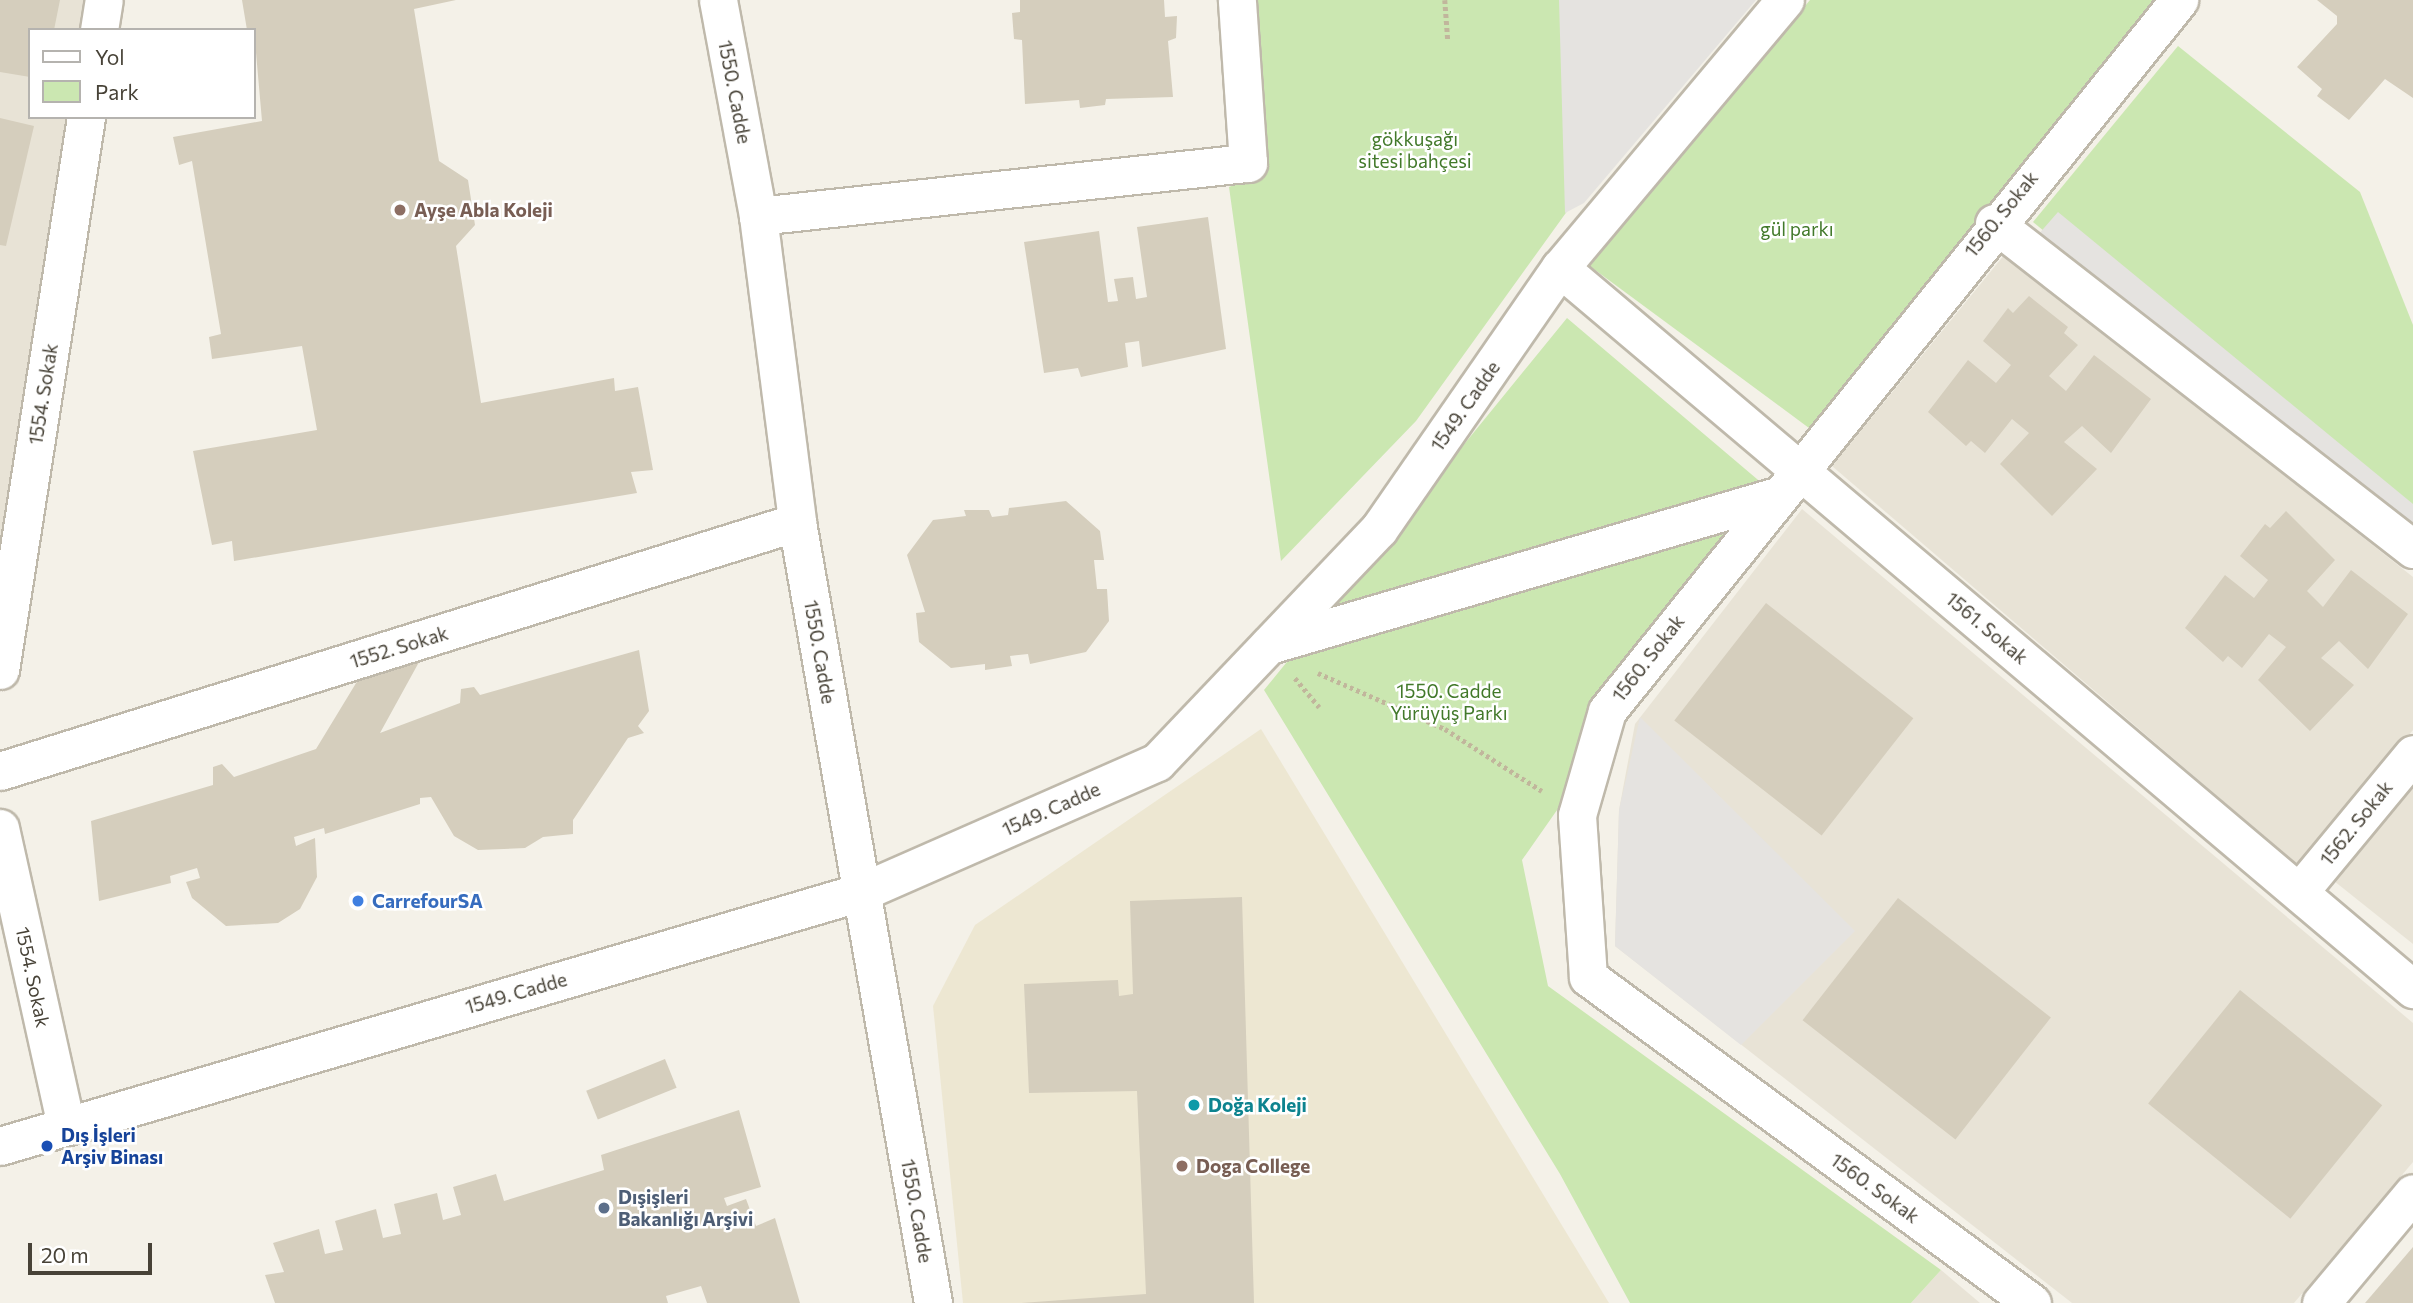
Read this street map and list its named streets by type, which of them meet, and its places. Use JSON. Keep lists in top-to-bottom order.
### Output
{
  "streets": {
    "street": [
      "1550. Cadde",
      "1560. Sokak",
      "1554. Sokak",
      "1549. Cadde",
      "1561. Sokak",
      "1552. Sokak",
      "1562. Sokak"
    ]
  },
  "crossings": [
    ["1550. Cadde", "1549. Cadde"],
    ["1550. Cadde", "1552. Sokak"],
    ["1560. Sokak", "1561. Sokak"],
    ["1554. Sokak", "1549. Cadde"],
    ["1549. Cadde", "1561. Sokak"],
    ["1561. Sokak", "1562. Sokak"]
  ],
  "parks": ["gökkuşağı sitesi bahçesi", "gül parkı", "1550. Cadde Yürüyüş Parkı"],
  "places": [
    "Ayşe Abla Koleji",
    "CarrefourSA",
    "Doğa Koleji",
    "Dış İşleri Arşiv Binası",
    "Doga College",
    "Dışişleri Bakanlığı Arşivi"
  ],
  "legend": ["Yol", "Park"],
  "scale_bar": "20 m"
}
